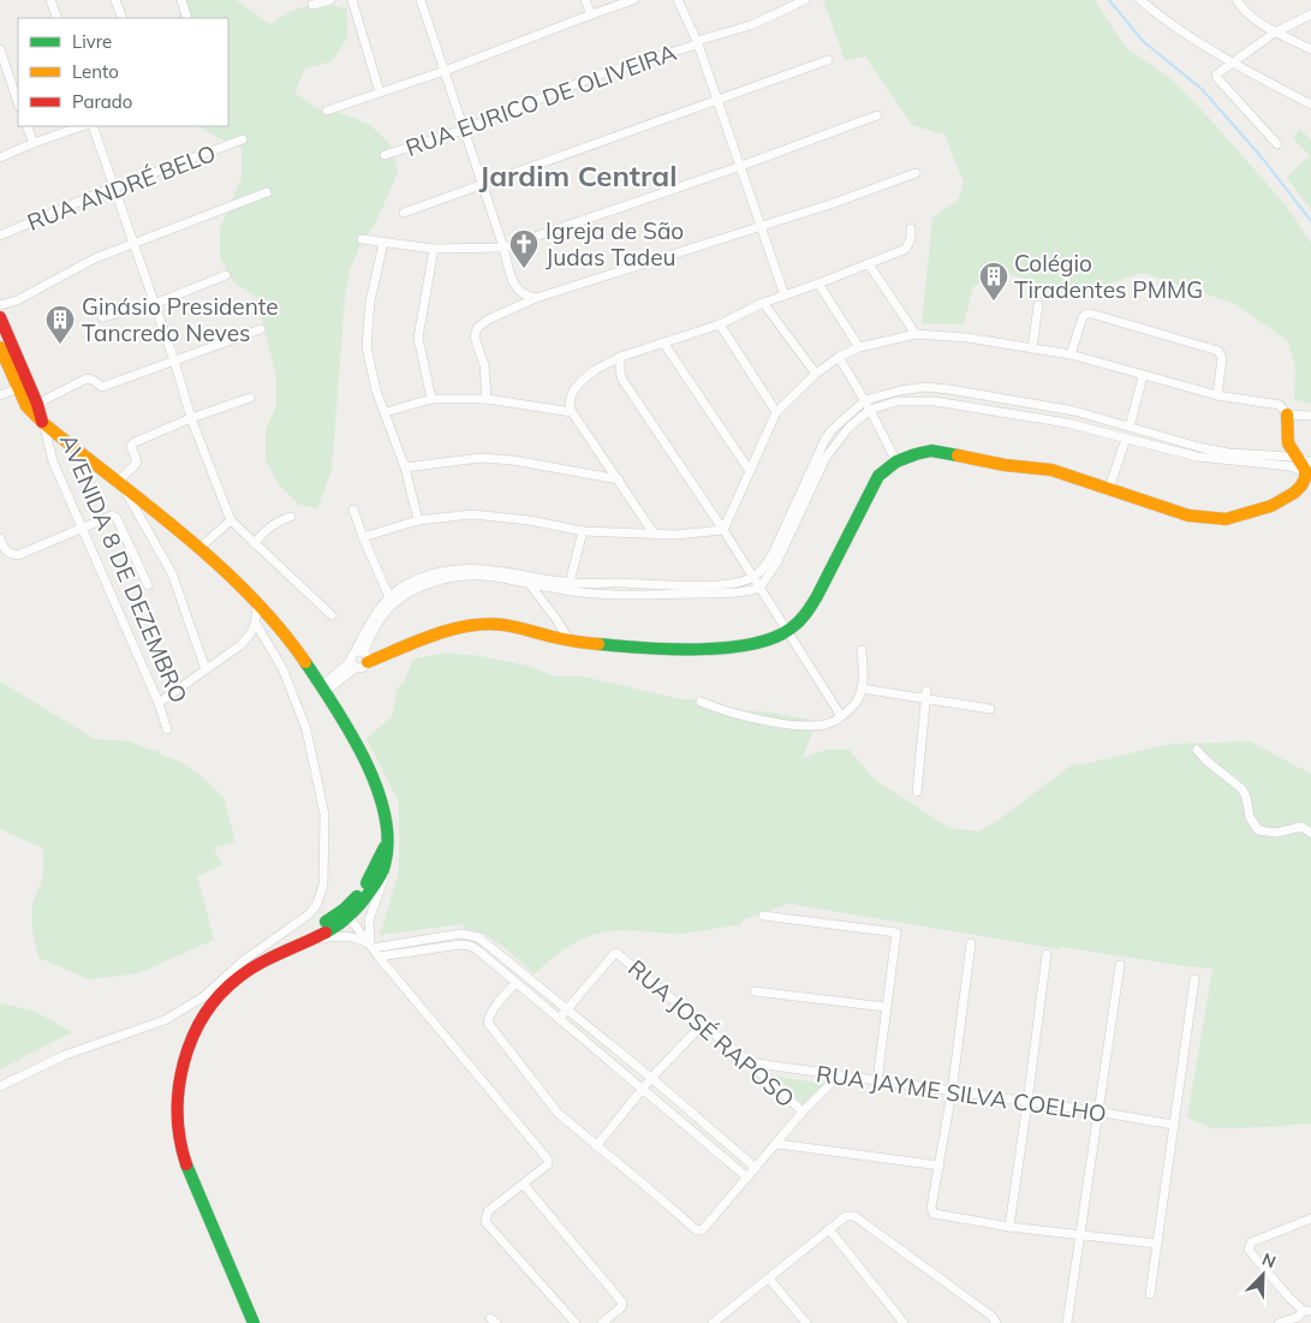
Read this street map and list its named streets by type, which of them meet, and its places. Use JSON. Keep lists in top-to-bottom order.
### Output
{
  "streets": {
    "main road": ["AVENIDA 8 DE DEZEMBRO"],
    "street": [
      "RUA EURICO DE OLIVEIRA",
      "RUA ANDRÉ BELO",
      "RUA JOSÉ RAPOSO",
      "RUA JAYME SILVA COELHO"
    ]
  },
  "crossings": [
    ["RUA JOSÉ RAPOSO", "RUA JAYME SILVA COELHO"]
  ],
  "districts": ["Jardim Central"],
  "places": {
    "church": ["Igreja de São Judas Tadeu"],
    "building": ["Colégio Tiradentes PMMG", "Ginásio Presidente Tancredo Neves"]
  },
  "legend": ["Livre", "Lento", "Parado"],
  "north": "top right"
}
